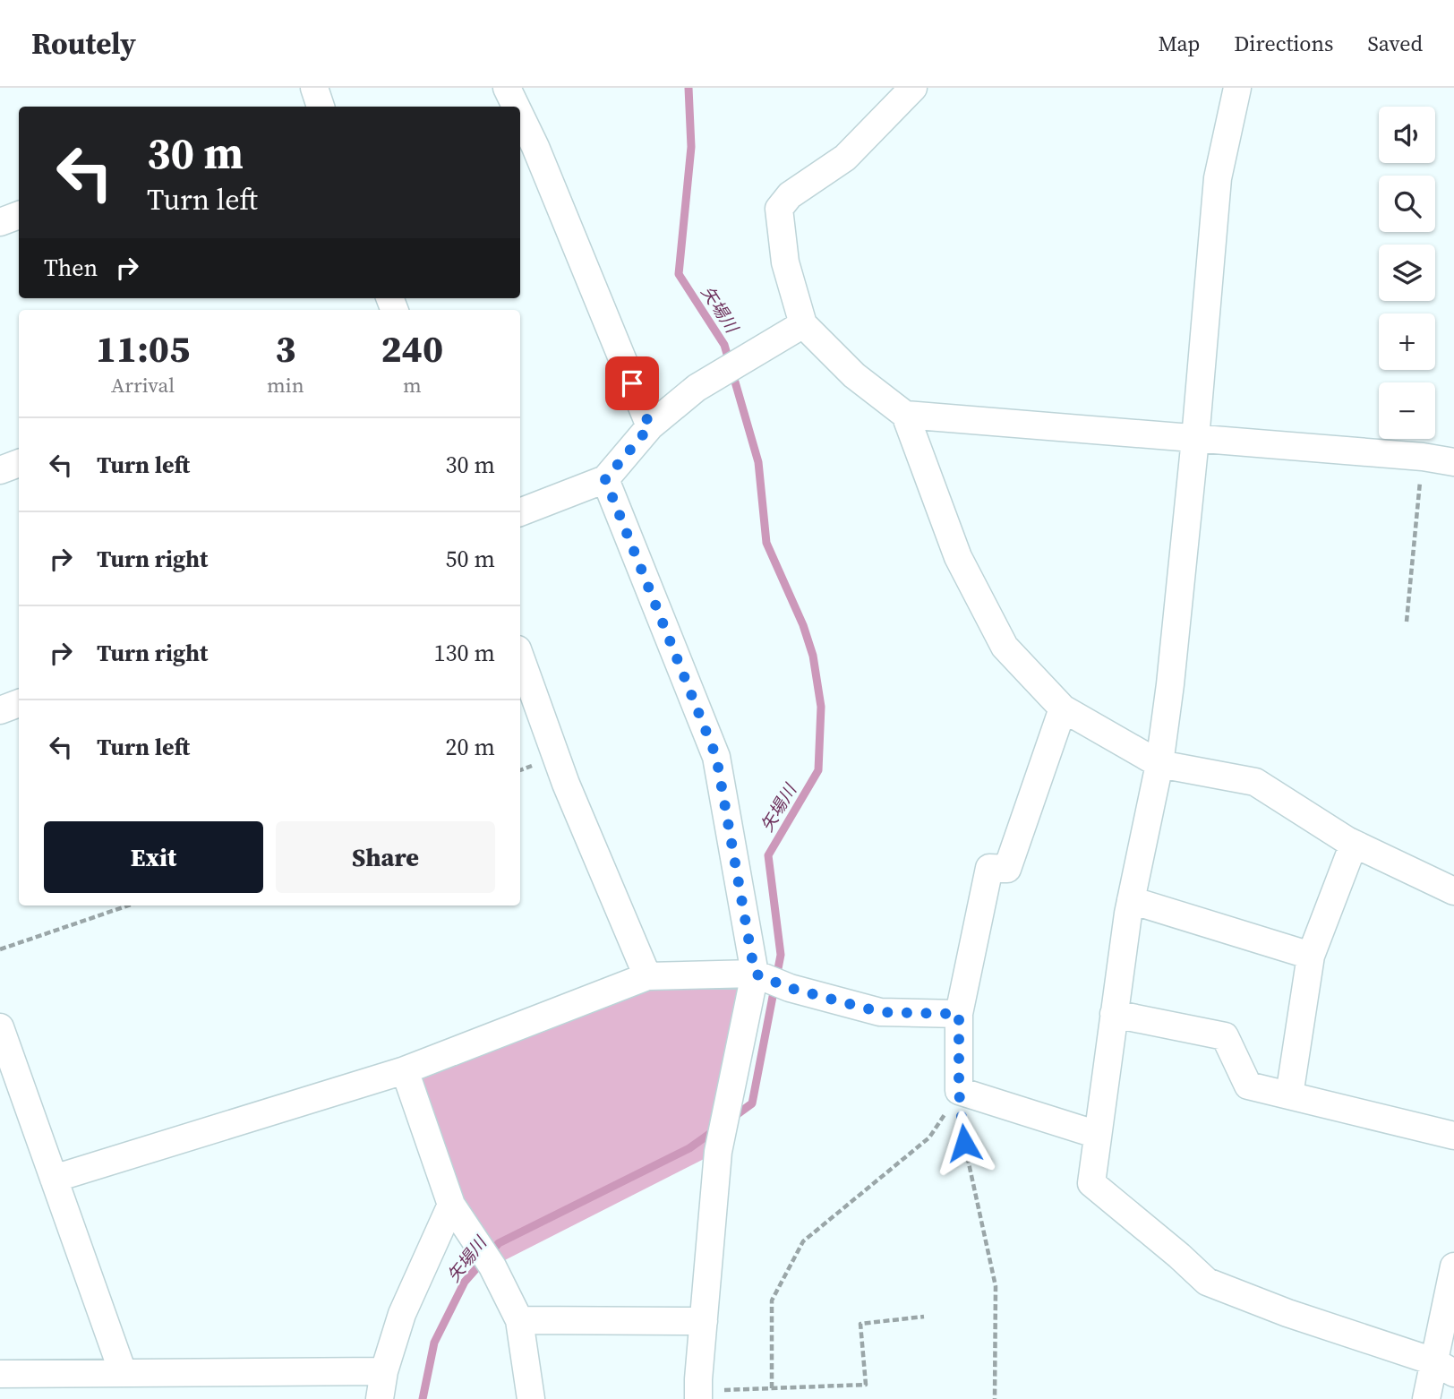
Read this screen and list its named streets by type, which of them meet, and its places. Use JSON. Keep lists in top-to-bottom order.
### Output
{
  "water": ["矢場川"],
  "page": {
    "header": "Routely",
    "nav": ["Map", "Directions", "Saved"],
    "map_buttons": ["+", "−"],
    "turn": ["30 m", "Turn left"],
    "then": "Then",
    "eta": [
      "11:05",
      "Arrival",
      "3",
      "min",
      "240",
      "m"
    ],
    "list": [
      {
        "name": "Turn left",
        "value": "30 m"
      },
      {
        "name": "Turn right",
        "value": "50 m"
      },
      {
        "name": "Turn right",
        "value": "130 m"
      },
      {
        "name": "Turn left",
        "value": "20 m"
      }
    ],
    "buttons": ["Exit", "Share"]
  }
}
